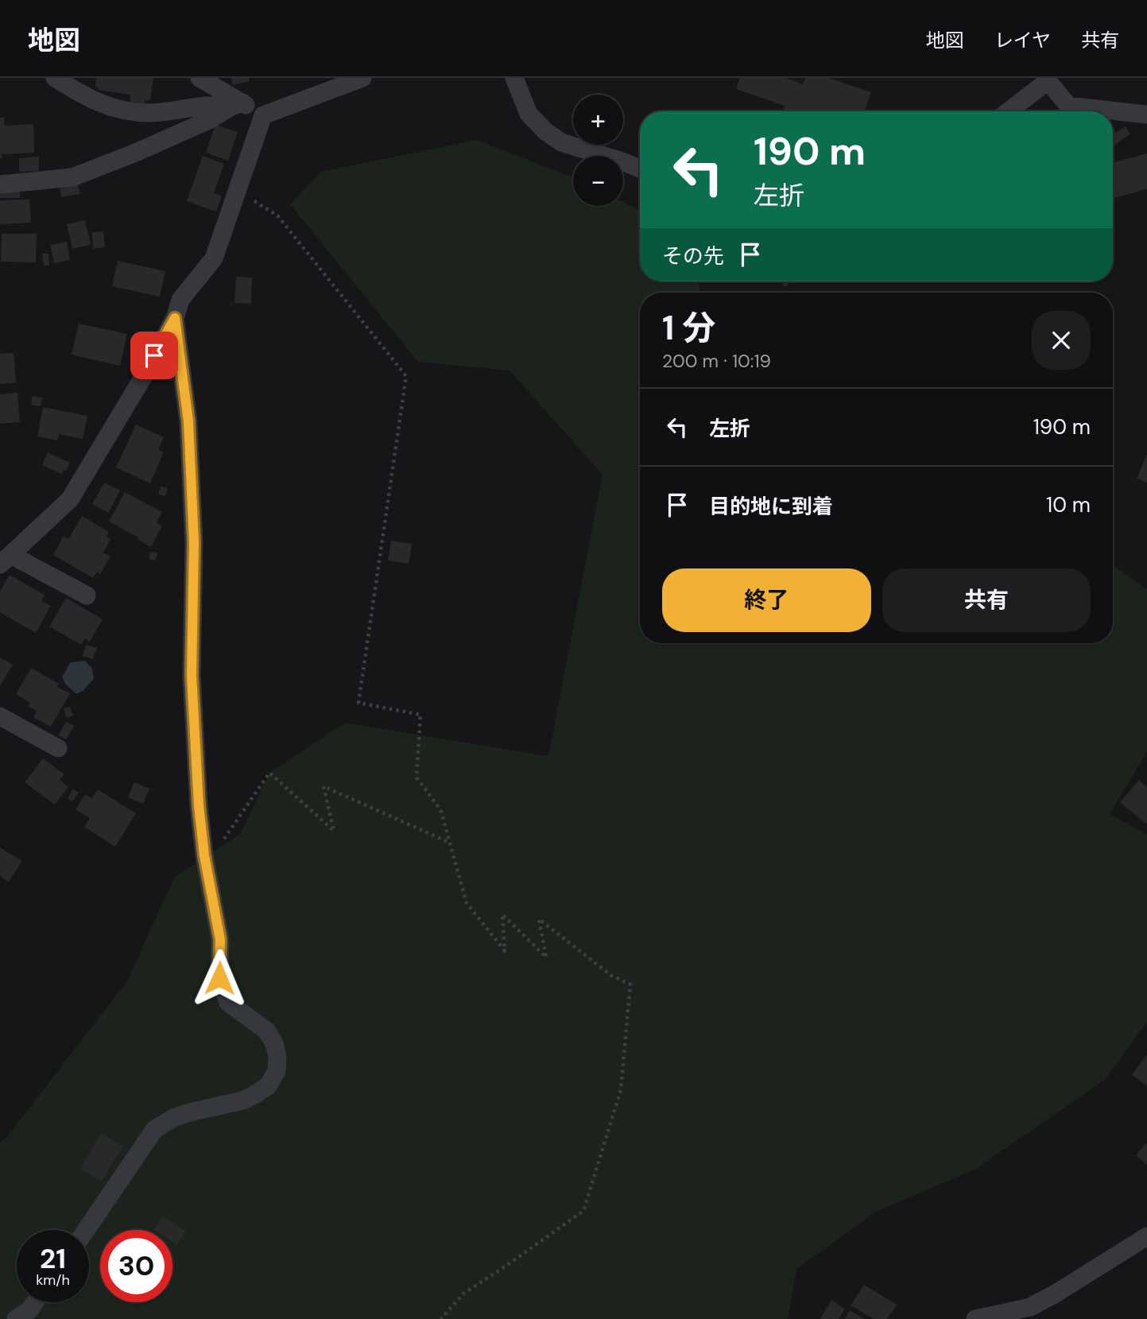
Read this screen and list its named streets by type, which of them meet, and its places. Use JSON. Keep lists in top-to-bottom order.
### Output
{
  "page": {
    "header": "地図",
    "nav": ["地図", "レイヤ", "共有"],
    "map_buttons": ["+", "−"],
    "turn": ["190 m", "左折"],
    "then": "その先",
    "heading": ["1 分", "200 m · 10:19"],
    "list": [
      {
        "name": "左折",
        "value": "190 m"
      },
      {
        "name": "目的地に到着",
        "value": "10 m"
      }
    ],
    "buttons": ["終了", "共有"],
    "speed": "21 km/h",
    "limit": "30"
  }
}
